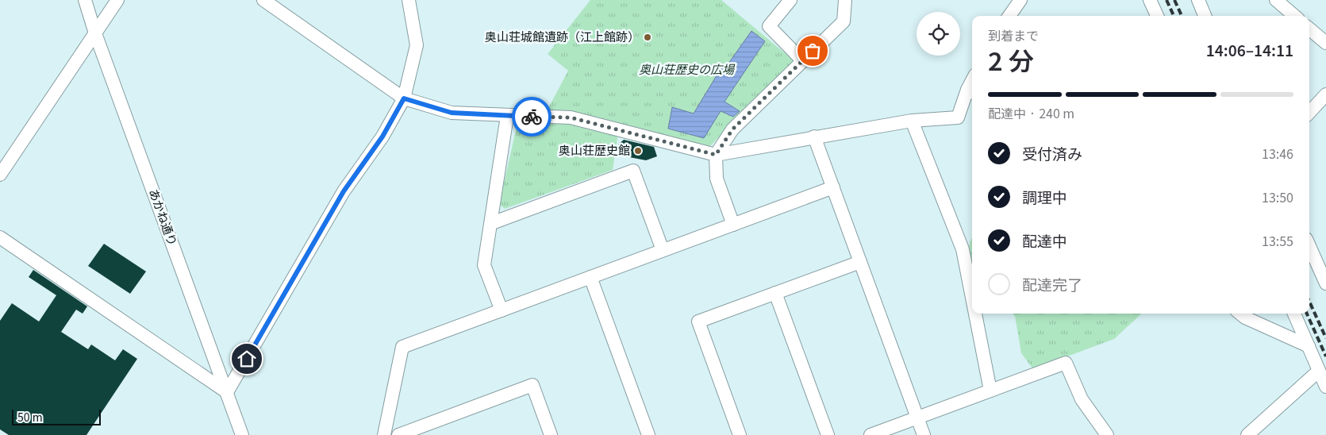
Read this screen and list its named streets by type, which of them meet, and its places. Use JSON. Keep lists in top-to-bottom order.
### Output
{
  "streets": {
    "street": ["あかね通り"]
  },
  "parks": ["奥山荘歴史の広場"],
  "places": ["奥山荘城館遺跡（江上館跡）", "奥山荘歴史館"],
  "scale_bar": "50 m",
  "page": {
    "heading": ["2 分", "到着まで", "14:06–14:11"],
    "bar": "配達中 · 240 m",
    "list": [
      ["受付済み", "13:46"],
      ["調理中", "13:50"],
      ["配達中", "13:55"],
      "配達完了"
    ],
    "scale": "50 m"
  }
}
